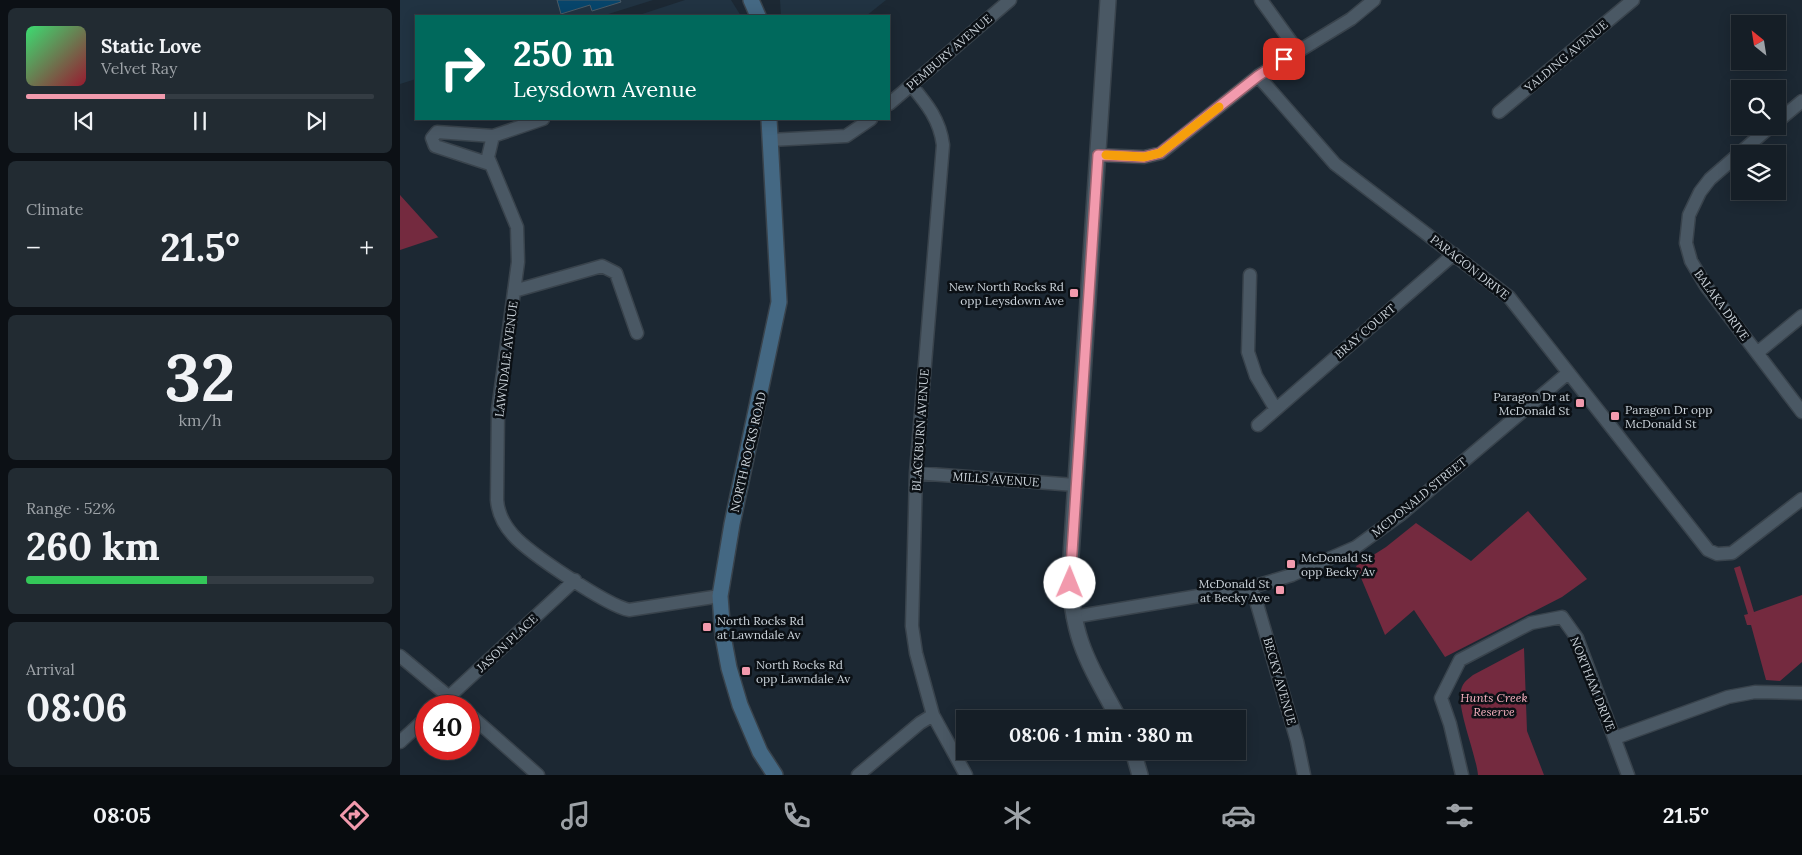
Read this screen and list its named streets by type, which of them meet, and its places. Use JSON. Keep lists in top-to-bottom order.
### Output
{
  "streets": {
    "main road": ["NORTH ROCKS ROAD"],
    "street": [
      "PEMBURY AVENUE",
      "YALDING AVENUE",
      "PARAGON DRIVE",
      "BALAKA DRIVE",
      "BRAY COURT",
      "LAWNDALE AVENUE",
      "BLACKBURN AVENUE",
      "MILLS AVENUE",
      "MCDONALD STREET",
      "JASON PLACE",
      "BECKY AVENUE",
      "NORTHAM DRIVE"
    ]
  },
  "crossings": [
    ["PEMBURY AVENUE", "BLACKBURN AVENUE"],
    ["PARAGON DRIVE", "BRAY COURT"],
    ["PARAGON DRIVE", "MCDONALD STREET"],
    ["LAWNDALE AVENUE", "NORTH ROCKS ROAD"],
    ["LAWNDALE AVENUE", "JASON PLACE"],
    ["BLACKBURN AVENUE", "MILLS AVENUE"],
    ["MCDONALD STREET", "BECKY AVENUE"]
  ],
  "parks": ["Hunts Creek Reserve"],
  "places": {
    "transit": [
      "New North Rocks Rd opp Leysdown Ave",
      "Paragon Dr at McDonald St",
      "Paragon Dr opp McDonald St",
      "McDonald St opp Becky Av",
      "McDonald St at Becky Ave",
      "North Rocks Rd at Lawndale Av",
      "North Rocks Rd opp Lawndale Av"
    ]
  },
  "north": "top left",
  "page": {
    "turn": ["250 m", "Leysdown Avenue"],
    "song": ["Static Love", "Velvet Ray"],
    "tile": [
      "Climate",
      ["32", "km/h"],
      ["Range · 52%", "260 km"],
      ["Arrival", "08:06"]
    ],
    "heat": ["−", "21.5°", "+"],
    "limit": "40",
    "trip": "08:06 · 1 min · 380 m",
    "tabs": ["08:05", "21.5°"]
  }
}
